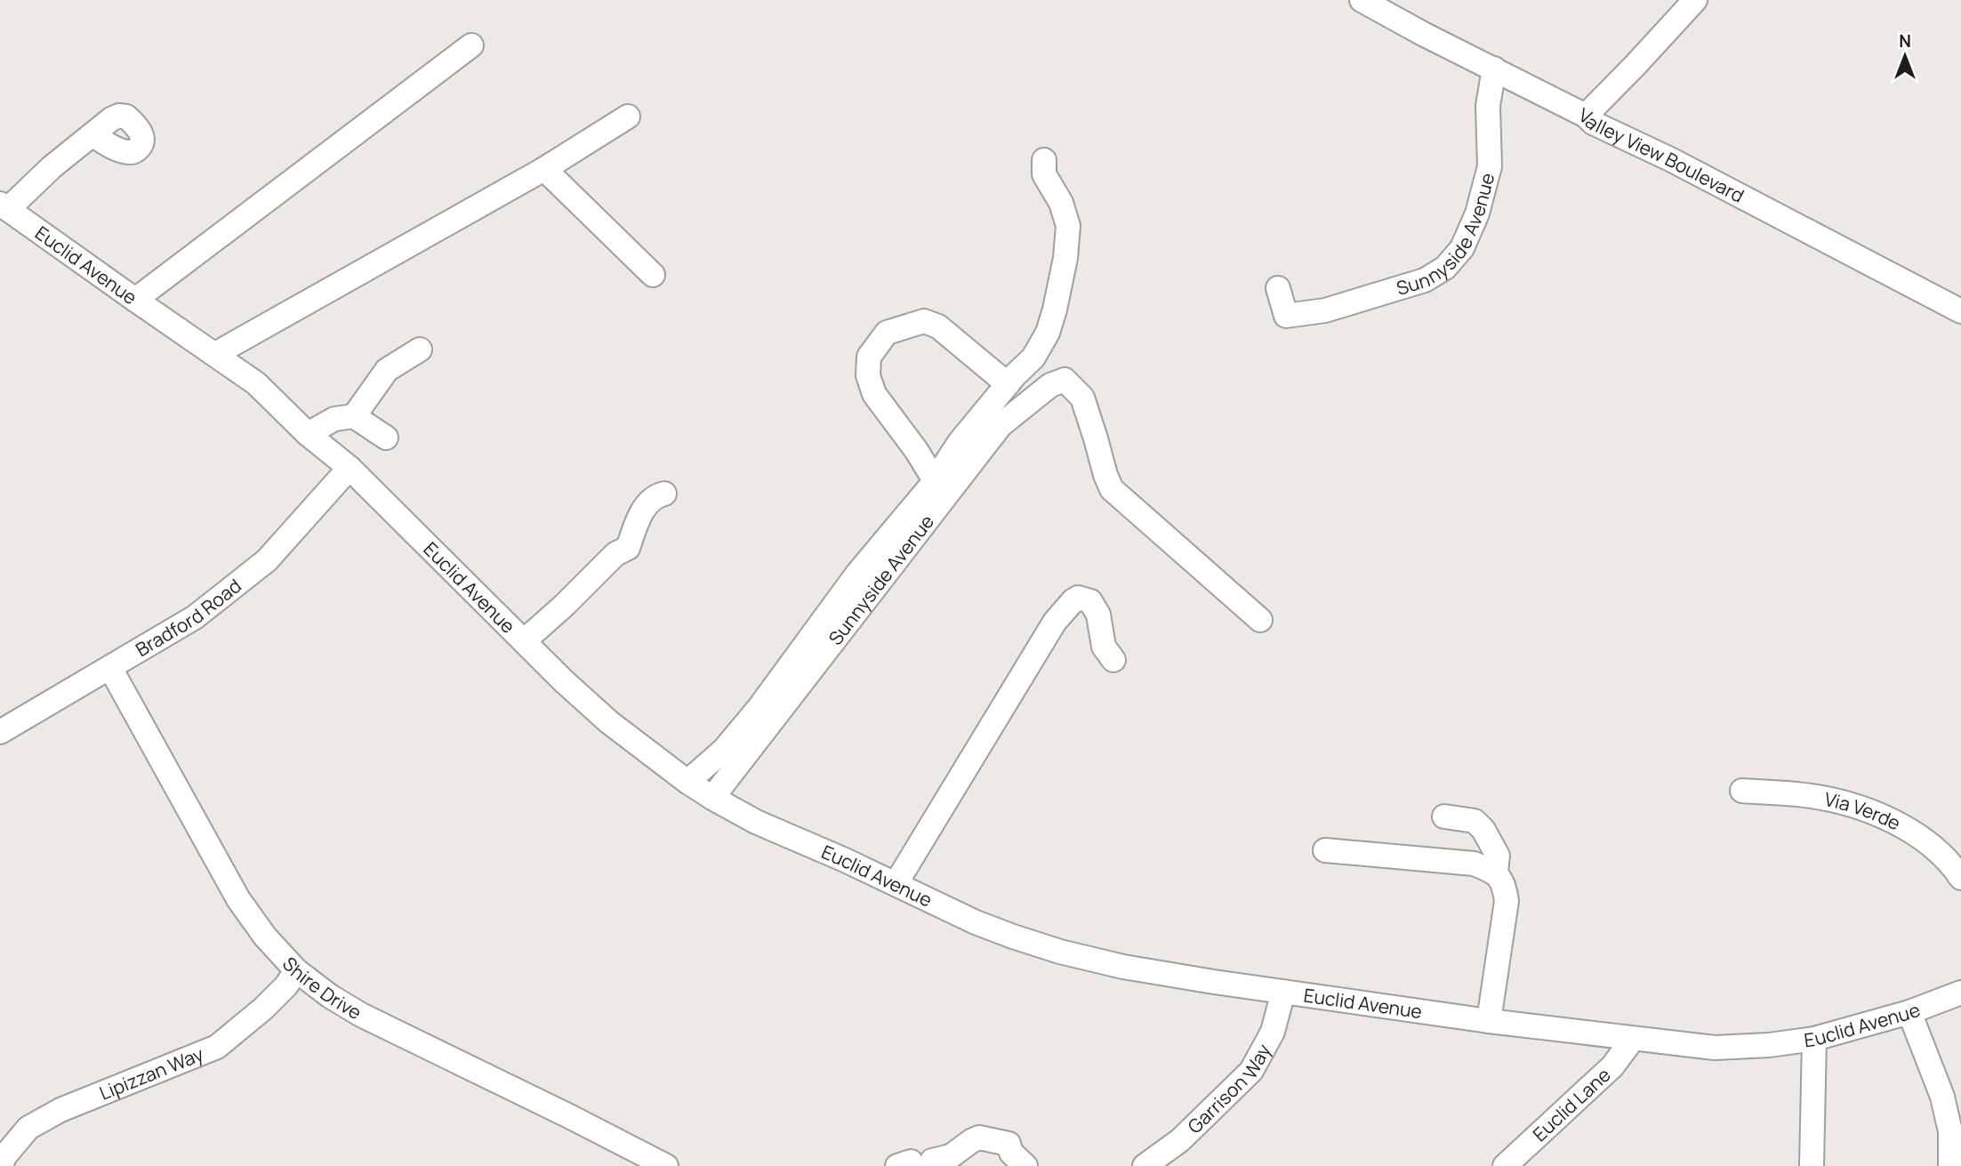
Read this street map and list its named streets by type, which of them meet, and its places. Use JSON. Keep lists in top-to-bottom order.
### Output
{
  "streets": {
    "street": [
      "Valley View Boulevard",
      "Sunnyside Avenue",
      "Euclid Avenue",
      "Bradford Road",
      "Via Verde",
      "Shire Drive",
      "Lipizzan Way",
      "Garrison Way",
      "Euclid Lane"
    ]
  },
  "crossings": [
    ["Valley View Boulevard", "Sunnyside Avenue"],
    ["Sunnyside Avenue", "Euclid Avenue"],
    ["Euclid Avenue", "Bradford Road"],
    ["Euclid Avenue", "Garrison Way"],
    ["Euclid Avenue", "Euclid Lane"],
    ["Bradford Road", "Shire Drive"],
    ["Shire Drive", "Lipizzan Way"]
  ],
  "north": "top"
}
